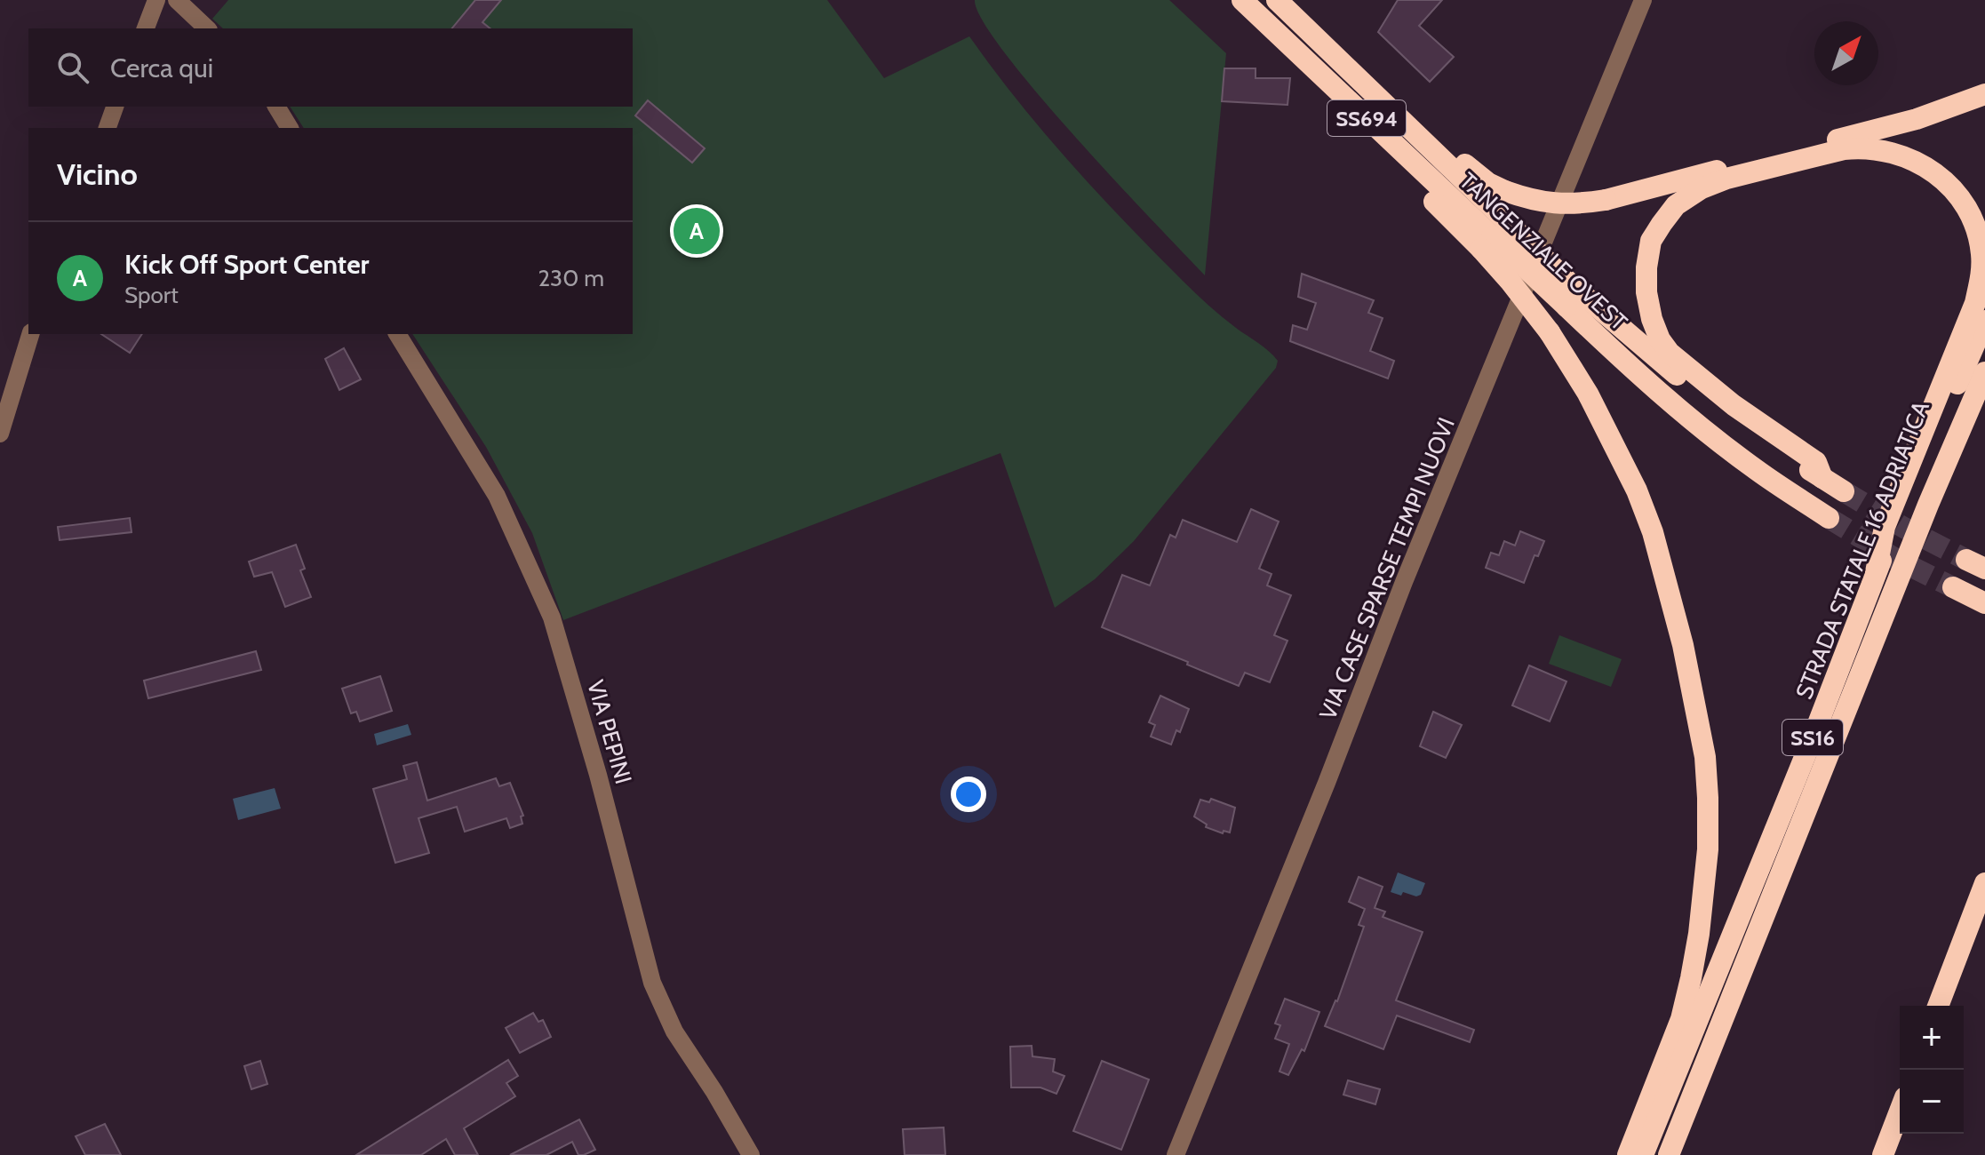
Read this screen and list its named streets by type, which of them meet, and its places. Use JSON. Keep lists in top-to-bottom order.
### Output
{
  "streets": {
    "highway": [
      "SS694",
      "TANGENZIALE OVEST",
      "STRADA STATALE 16 ADRIATICA",
      "SS16"
    ],
    "street": ["VIA CASE SPARSE TEMPI NUOVI", "VIA PEPINI"]
  },
  "north": "top right",
  "page": {
    "search": "Cerca qui",
    "heading": "Vicino",
    "pins": "A",
    "list": [
      {
        "mark": "A",
        "name": "Kick Off Sport Center",
        "note": "Sport",
        "value": "230 m"
      }
    ],
    "map_buttons": ["+", "−"]
  }
}
